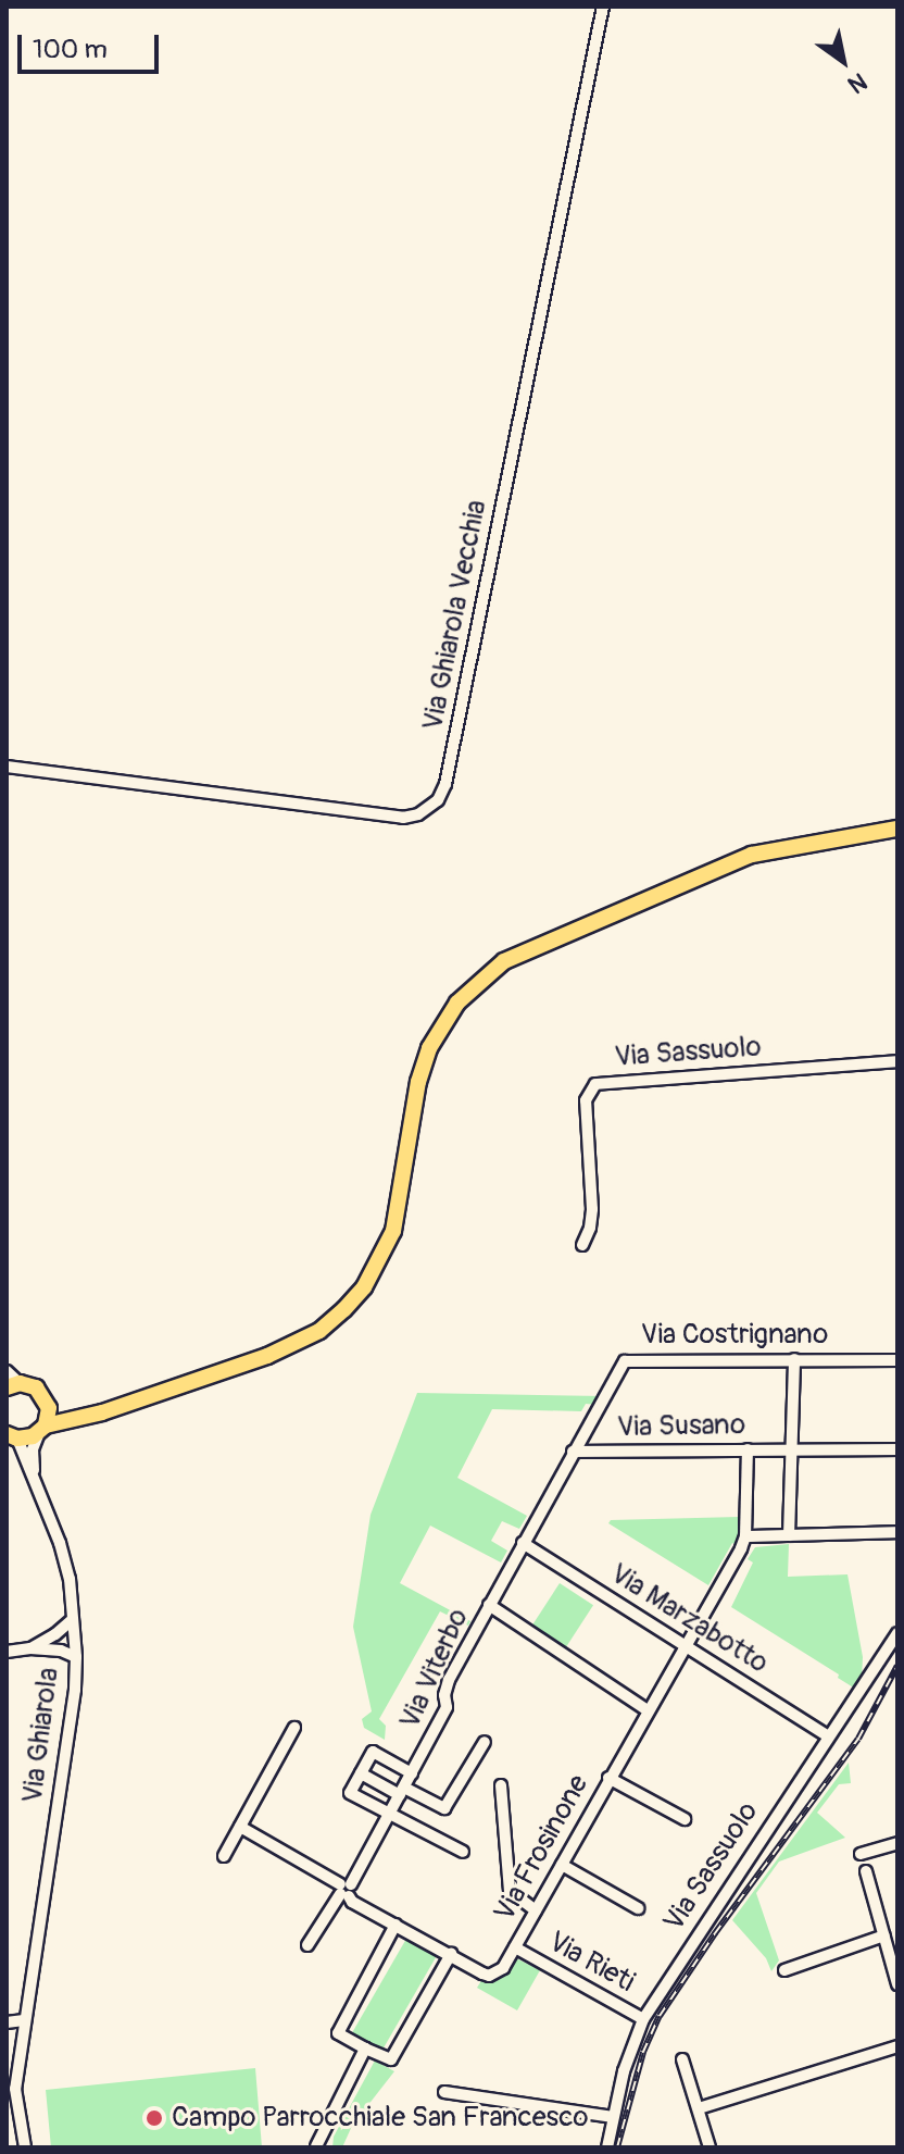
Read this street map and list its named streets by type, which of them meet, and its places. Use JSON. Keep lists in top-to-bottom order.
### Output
{
  "streets": {
    "street": [
      "Via Ghiarola Vecchia",
      "Via Sassuolo",
      "Via Costrignano",
      "Via Susano",
      "Via Marzabotto",
      "Via Viterbo",
      "Via Ghiarola",
      "Via Frosinone",
      "Via Rieti"
    ]
  },
  "crossings": [
    ["Via Sassuolo", "Via Marzabotto"],
    ["Via Sassuolo", "Via Rieti"],
    ["Via Costrignano", "Via Susano"],
    ["Via Costrignano", "Via Viterbo"],
    ["Via Susano", "Via Viterbo"],
    ["Via Marzabotto", "Via Viterbo"],
    ["Via Marzabotto", "Via Frosinone"],
    ["Via Viterbo", "Via Frosinone"],
    ["Via Frosinone", "Via Rieti"]
  ],
  "places": ["Campo Parrocchiale San Francesco"],
  "scale_bar": "100 m",
  "north": "bottom right"
}
